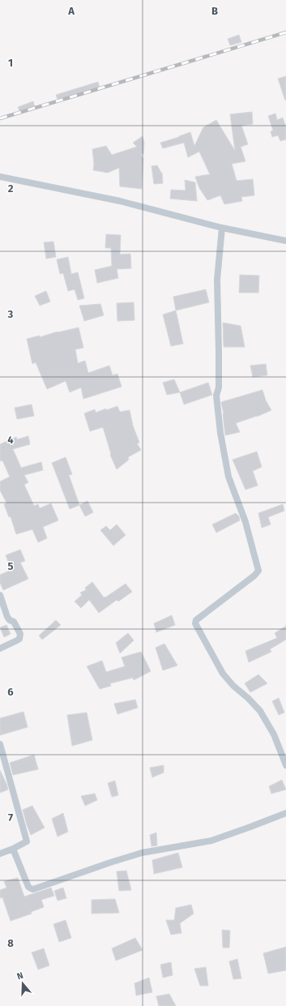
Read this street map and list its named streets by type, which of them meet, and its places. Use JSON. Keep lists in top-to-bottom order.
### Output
{
  "north": "top",
  "grid": {
    "columns": ["A", "B"],
    "rows": [
      "1",
      "2",
      "3",
      "4",
      "5",
      "6",
      "7",
      "8"
    ]
  }
}
